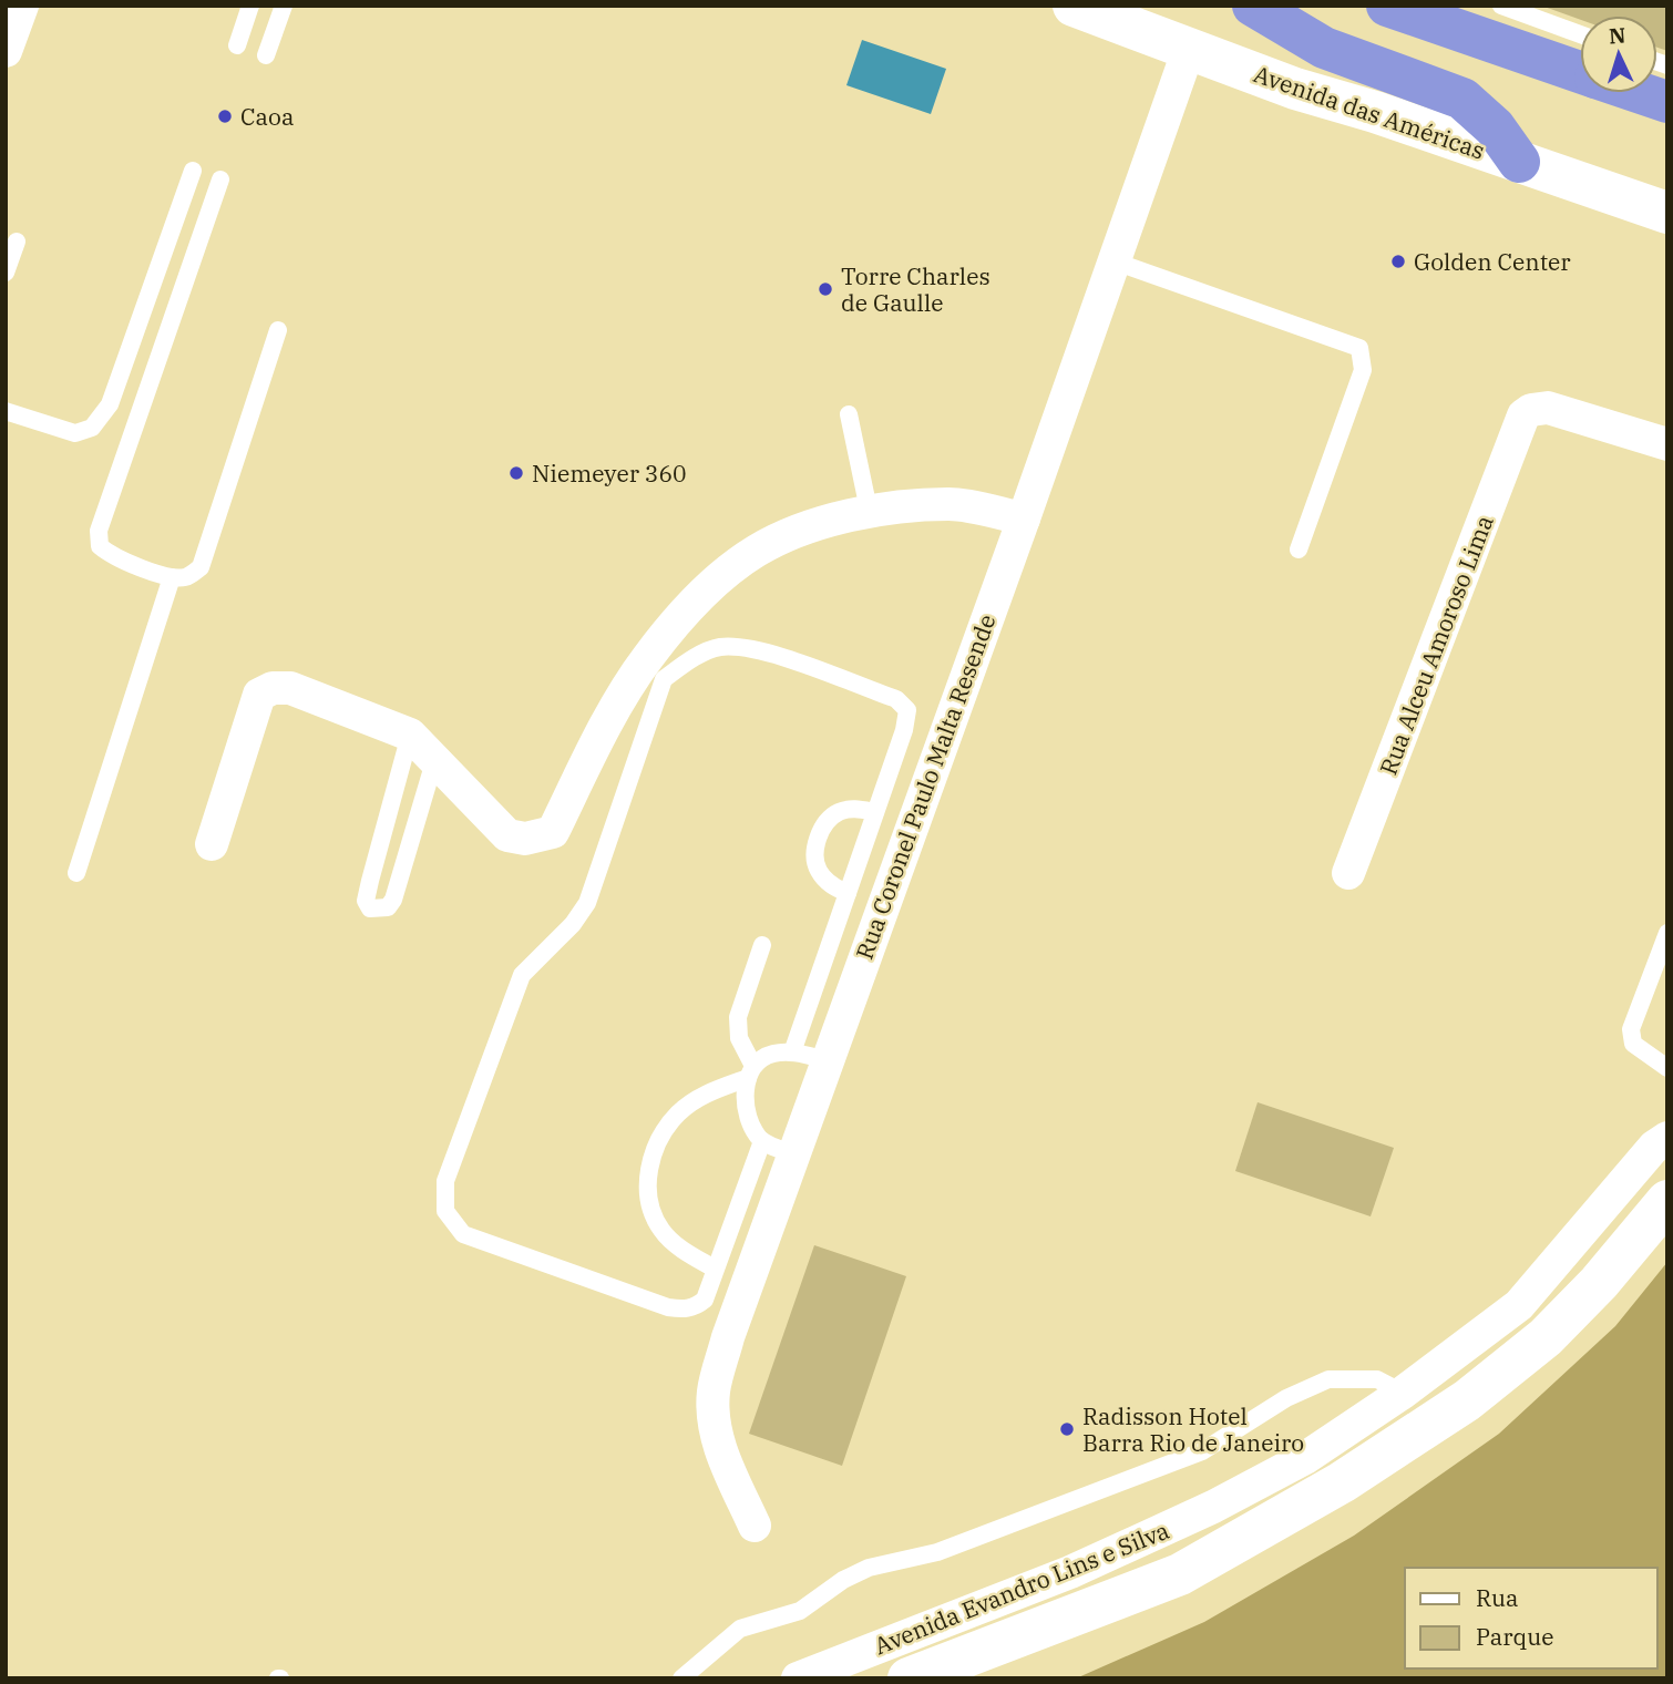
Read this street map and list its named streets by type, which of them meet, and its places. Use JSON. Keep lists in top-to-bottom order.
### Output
{
  "streets": {
    "street": [
      "Avenida das Américas",
      "Rua Alceu Amoroso Lima",
      "Rua Coronel Paulo Malta Resende",
      "Avenida Evandro Lins e Silva"
    ]
  },
  "crossings": [
    ["Avenida das Américas", "Rua Coronel Paulo Malta Resende"]
  ],
  "places": [
    "Caoa",
    "Golden Center",
    "Torre Charles de Gaulle",
    "Niemeyer 360",
    "Radisson Hotel Barra Rio de Janeiro"
  ],
  "legend": ["Rua", "Parque"],
  "north": "top"
}
